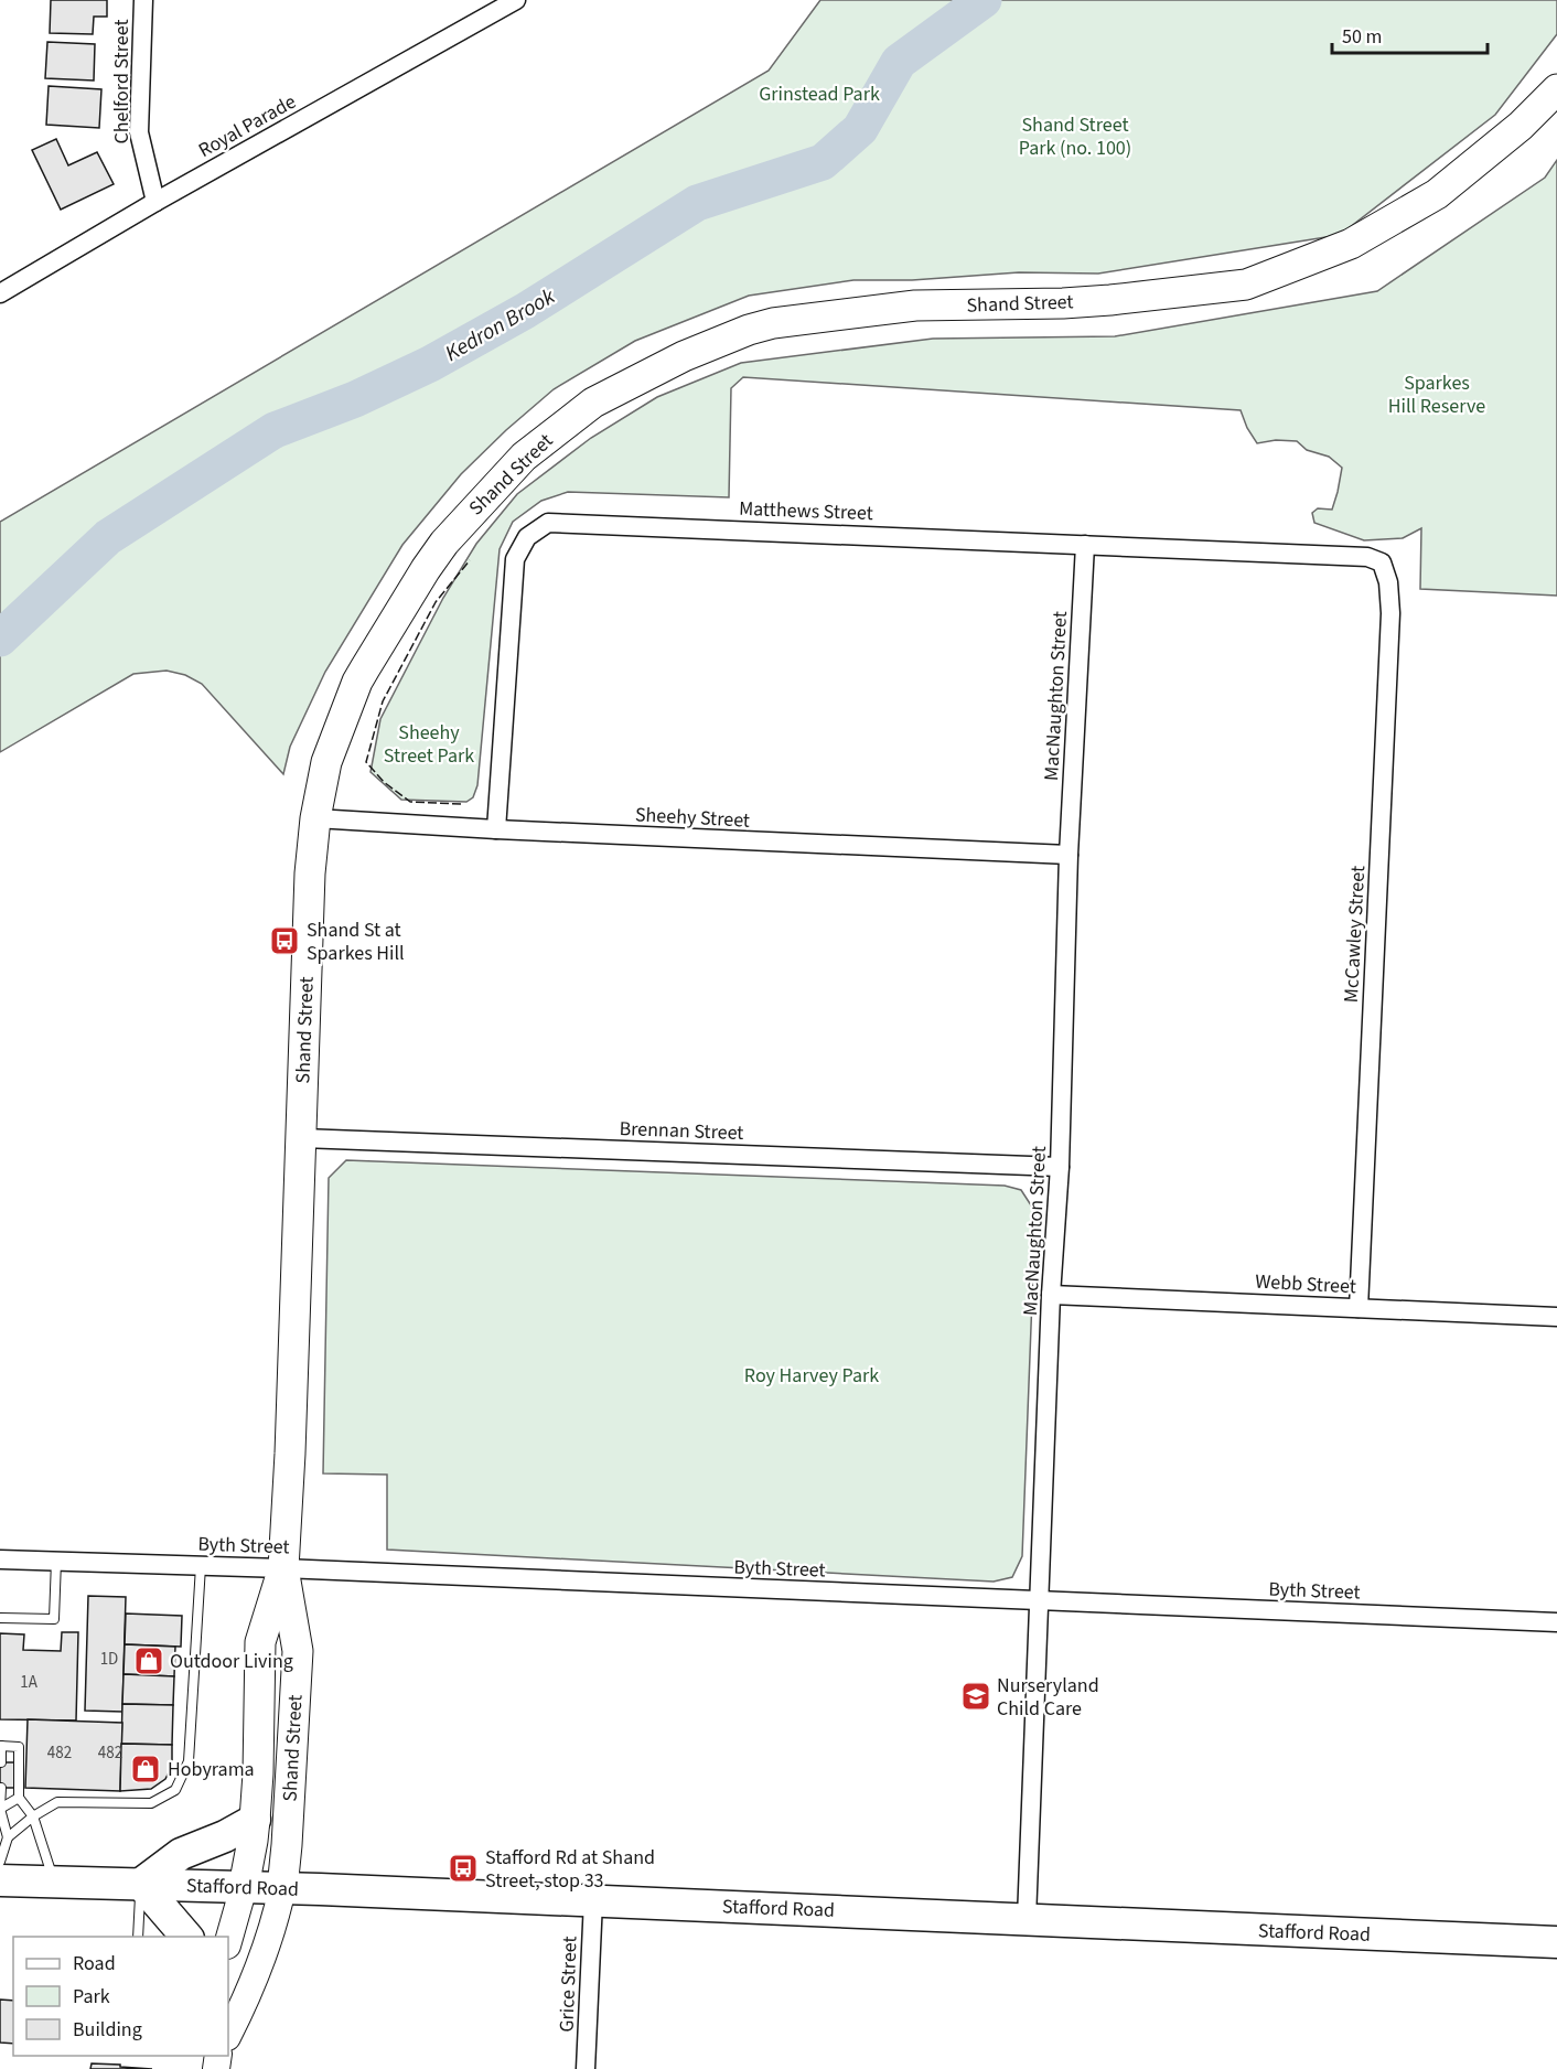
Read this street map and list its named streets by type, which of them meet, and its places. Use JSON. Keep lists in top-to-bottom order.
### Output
{
  "streets": {
    "highway": ["Stafford Road"],
    "main road": ["Shand Street"],
    "street": [
      "Chelford Street",
      "Royal Parade",
      "Matthews Street",
      "MacNaughton Street",
      "Sheehy Street",
      "McCawley Street",
      "Brennan Street",
      "Webb Street",
      "Byth Street",
      "Grice Street"
    ]
  },
  "crossings": [
    ["Chelford Street", "Royal Parade"],
    ["Shand Street", "Sheehy Street"],
    ["Shand Street", "Brennan Street"],
    ["Shand Street", "Byth Street"],
    ["Shand Street", "Stafford Road"],
    ["Matthews Street", "MacNaughton Street"],
    ["Matthews Street", "Sheehy Street"],
    ["Matthews Street", "McCawley Street"],
    ["MacNaughton Street", "Sheehy Street"],
    ["MacNaughton Street", "Brennan Street"],
    ["MacNaughton Street", "Webb Street"],
    ["MacNaughton Street", "Byth Street"],
    ["MacNaughton Street", "Stafford Road"],
    ["McCawley Street", "Webb Street"],
    ["Stafford Road", "Grice Street"]
  ],
  "water": ["Kedron Brook"],
  "parks": [
    "Grinstead Park",
    "Shand Street Park (no. 100)",
    "Sparkes Hill Reserve",
    "Sheehy Street Park",
    "Roy Harvey Park"
  ],
  "places": {
    "bus stop": ["Shand St at Sparkes Hill", "Stafford Rd at Shand Street, stop 33"],
    "shop": ["Outdoor Living", "Hobyrama"],
    "school or university": ["Nurseryland Child Care"]
  },
  "house_numbers": [
    "1D",
    "1A",
    "482",
    "482"
  ],
  "legend": ["Road", "Park", "Building"],
  "scale_bar": "50 m"
}
